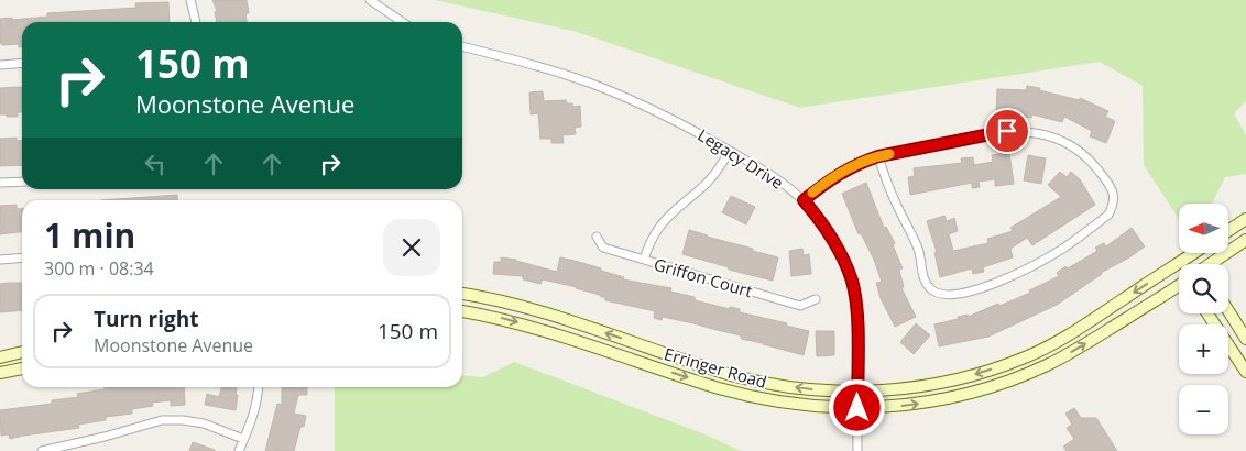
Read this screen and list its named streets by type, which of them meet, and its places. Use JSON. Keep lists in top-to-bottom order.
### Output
{
  "streets": {
    "main road": ["Erringer Road"],
    "street": ["Legacy Drive", "Griffon Court"]
  },
  "crossings": [
    ["Legacy Drive", "Erringer Road"]
  ],
  "north": "left",
  "page": {
    "turn": ["150 m", "Moonstone Avenue"],
    "heading": ["1 min", "300 m · 08:34"],
    "map_buttons": ["+", "−"],
    "list": [
      {
        "name": "Turn right",
        "note": "Moonstone Avenue",
        "value": "150 m"
      }
    ]
  }
}
